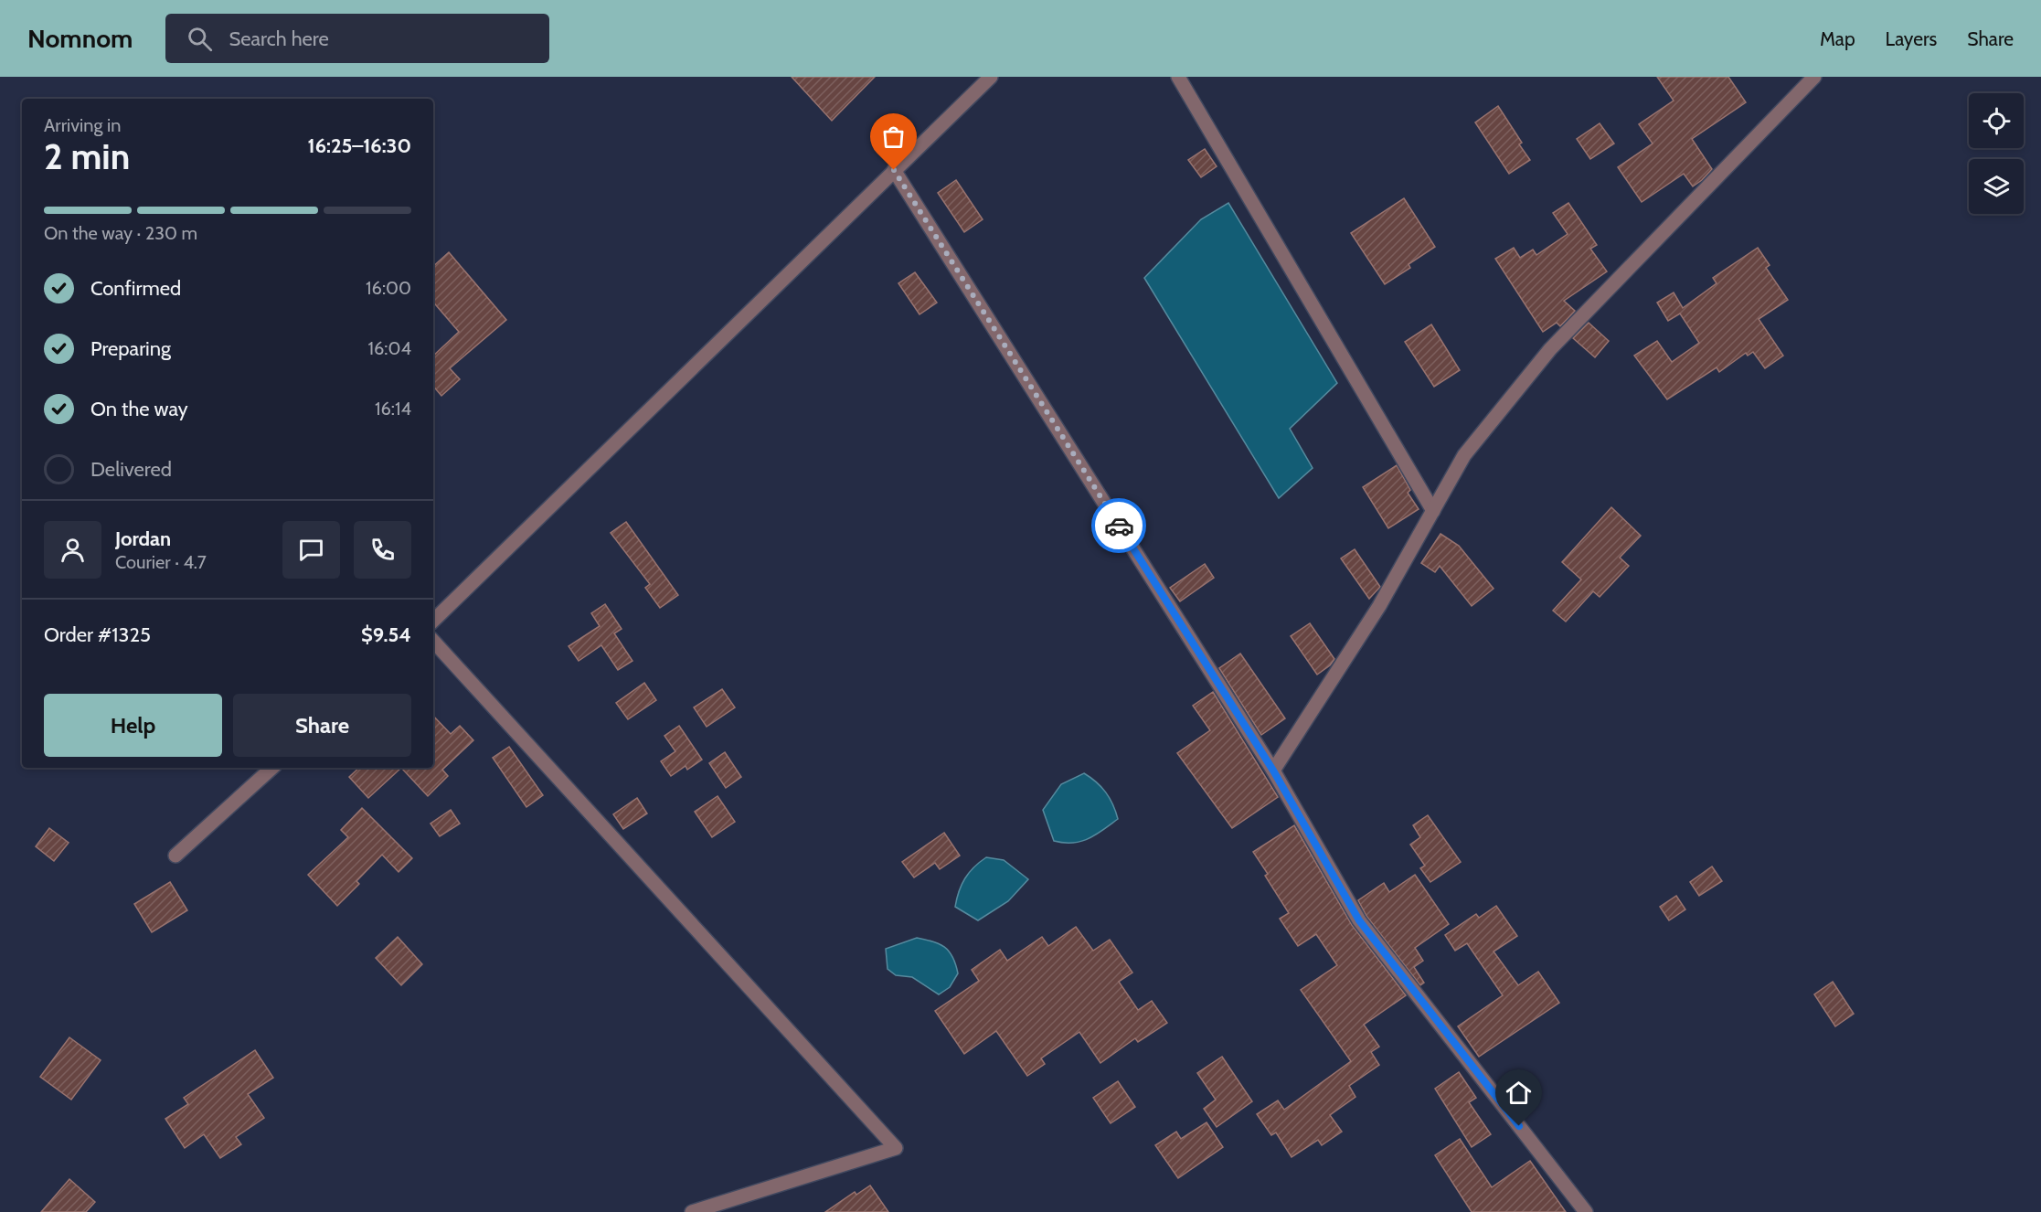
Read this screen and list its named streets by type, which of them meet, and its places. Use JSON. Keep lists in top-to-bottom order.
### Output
{
  "page": {
    "header": "Nomnom",
    "search": "Search here",
    "nav": ["Map", "Layers", "Share"],
    "heading": ["2 min", "Arriving in", "16:25–16:30"],
    "panel": [
      "Jordan",
      "Courier · 4.7",
      "Order #1325",
      "$9.54"
    ],
    "bar": "On the way · 230 m",
    "list": [
      ["Confirmed", "16:00"],
      ["Preparing", "16:04"],
      ["On the way", "16:14"],
      "Delivered"
    ],
    "buttons": ["Help", "Share"]
  }
}
